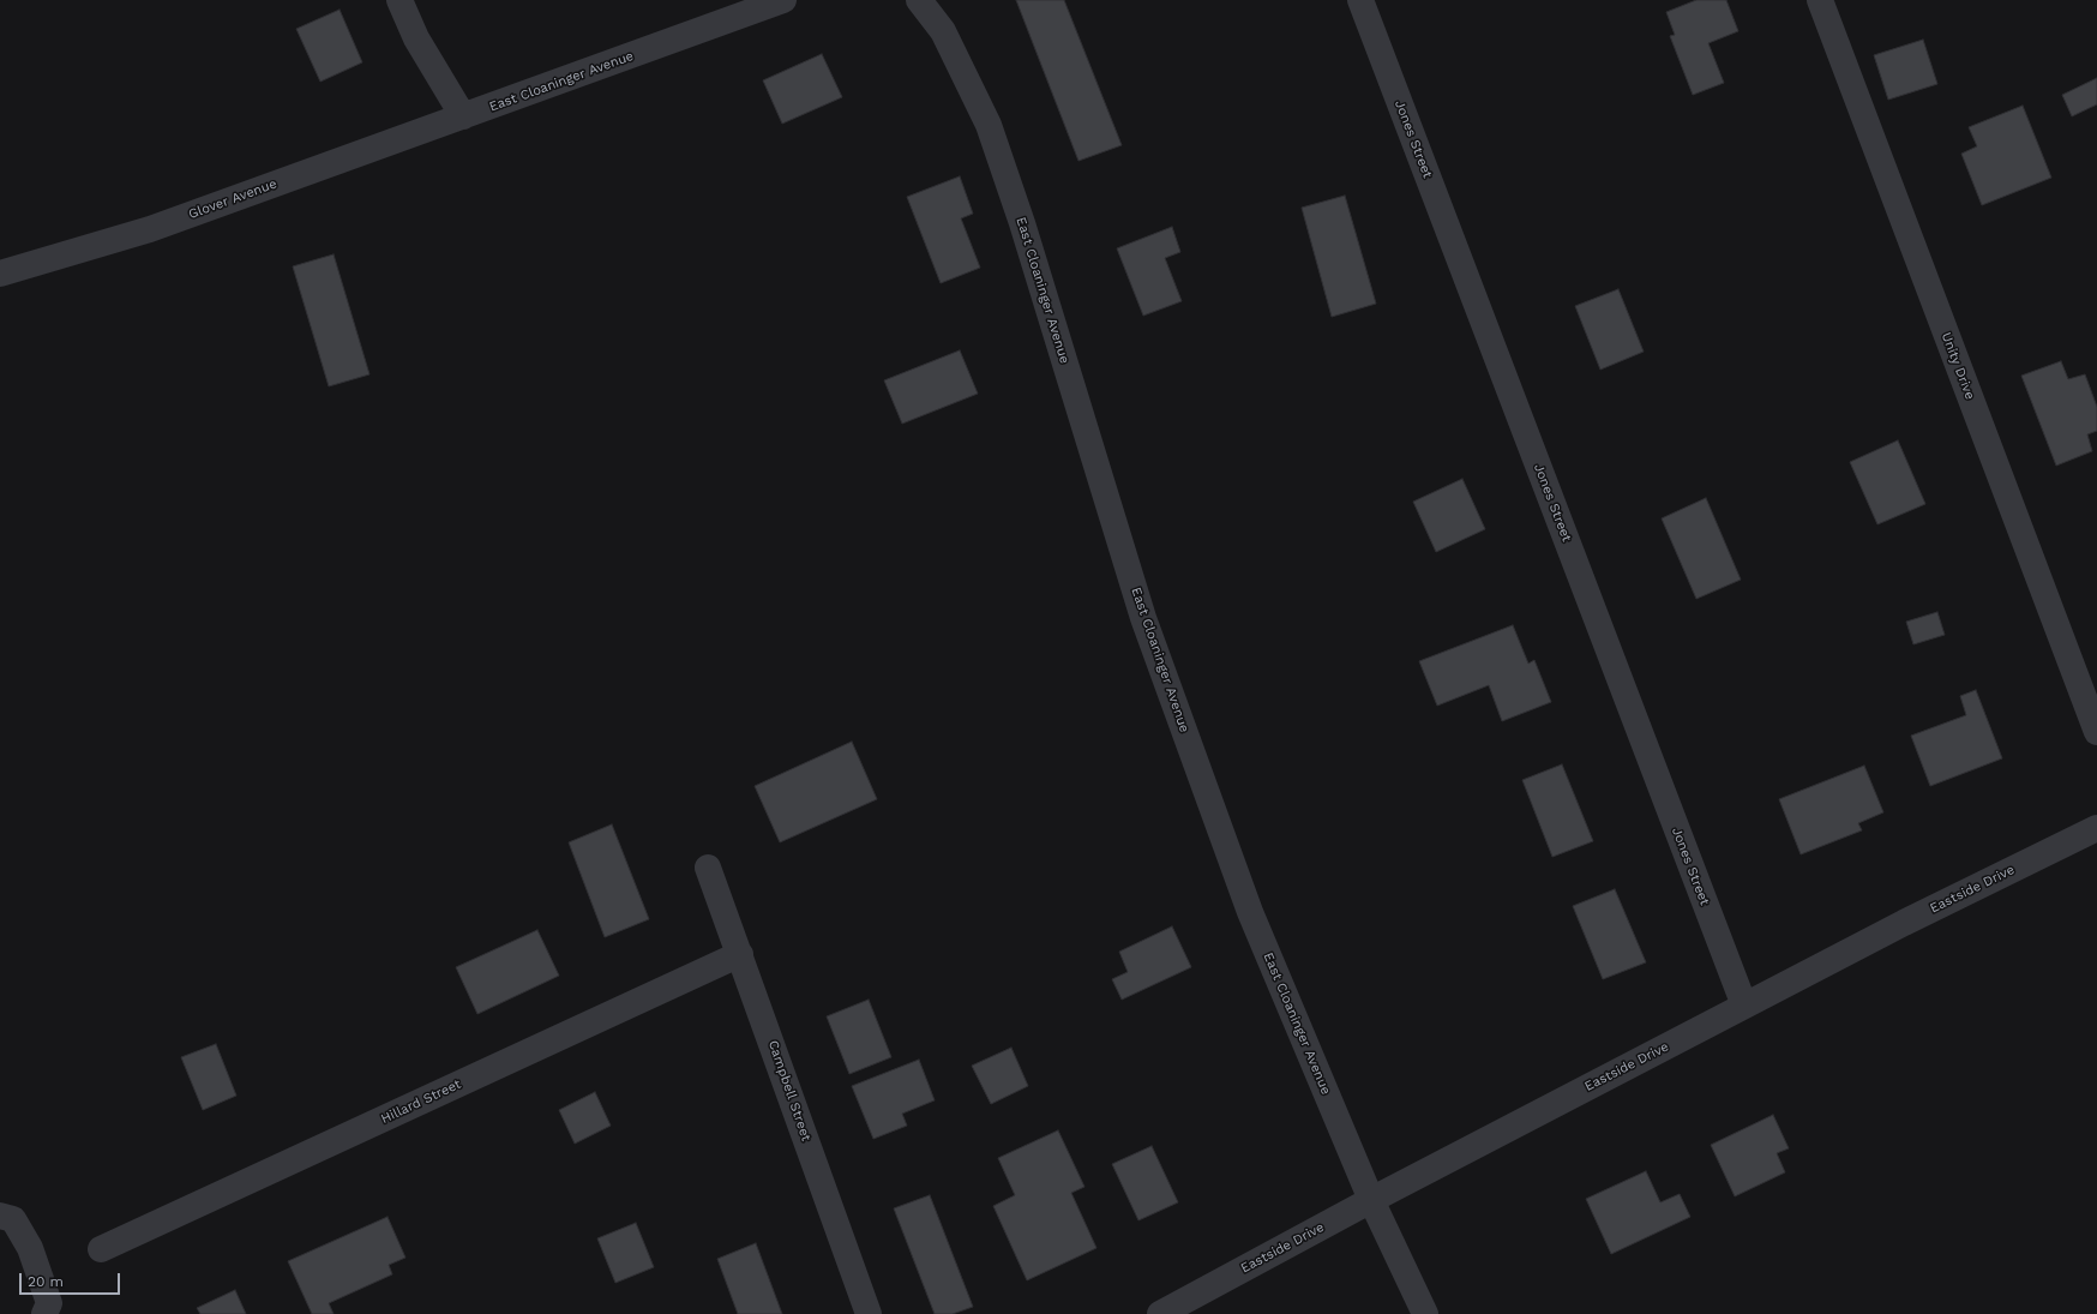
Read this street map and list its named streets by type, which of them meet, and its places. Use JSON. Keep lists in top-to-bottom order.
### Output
{
  "streets": {
    "street": [
      "East Cloaninger Avenue",
      "Jones Street",
      "Glover Avenue",
      "Unity Drive",
      "Eastside Drive",
      "Campbell Street",
      "Hillard Street"
    ]
  },
  "crossings": [
    ["East Cloaninger Avenue", "Glover Avenue"],
    ["East Cloaninger Avenue", "Eastside Drive"],
    ["Jones Street", "Eastside Drive"],
    ["Campbell Street", "Hillard Street"]
  ],
  "scale_bar": "20 m"
}
